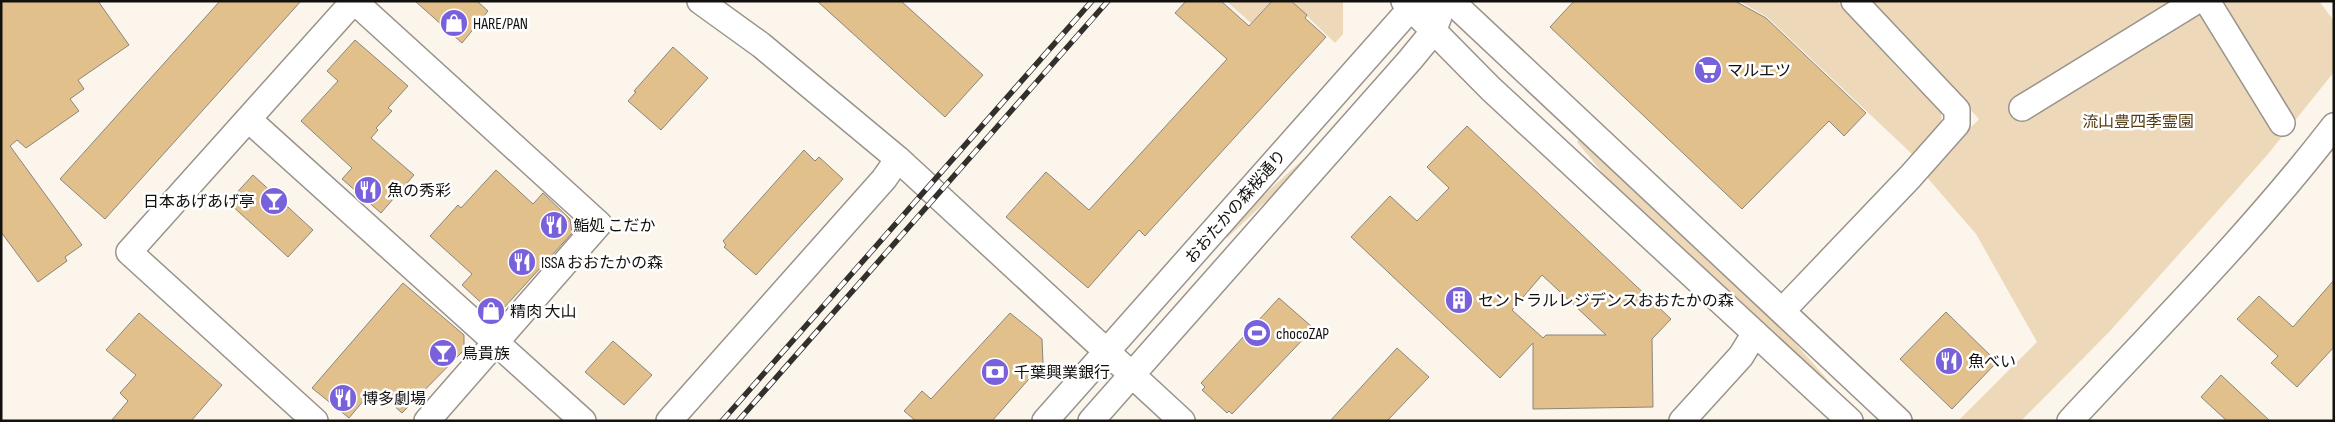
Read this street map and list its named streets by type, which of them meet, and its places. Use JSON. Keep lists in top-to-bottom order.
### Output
{
  "streets": {
    "street": ["おおたかの森桜通り"]
  },
  "parks": ["流山豊四季霊園"],
  "places": {
    "shop": ["HARE/PAN", "精肉 大山"],
    "supermarket": ["マルエツ"],
    "restaurant": [
      "魚の秀彩",
      "鮨処 こだか",
      "ISSA おおたかの森",
      "魚べい",
      "博多劇場"
    ],
    "bar": ["日本あげあげ亭", "鳥貴族"],
    "building": ["セントラルレジデンスおおたかの森"],
    "sports": ["chocoZAP"],
    "bank": ["千葉興業銀行"]
  }
}
